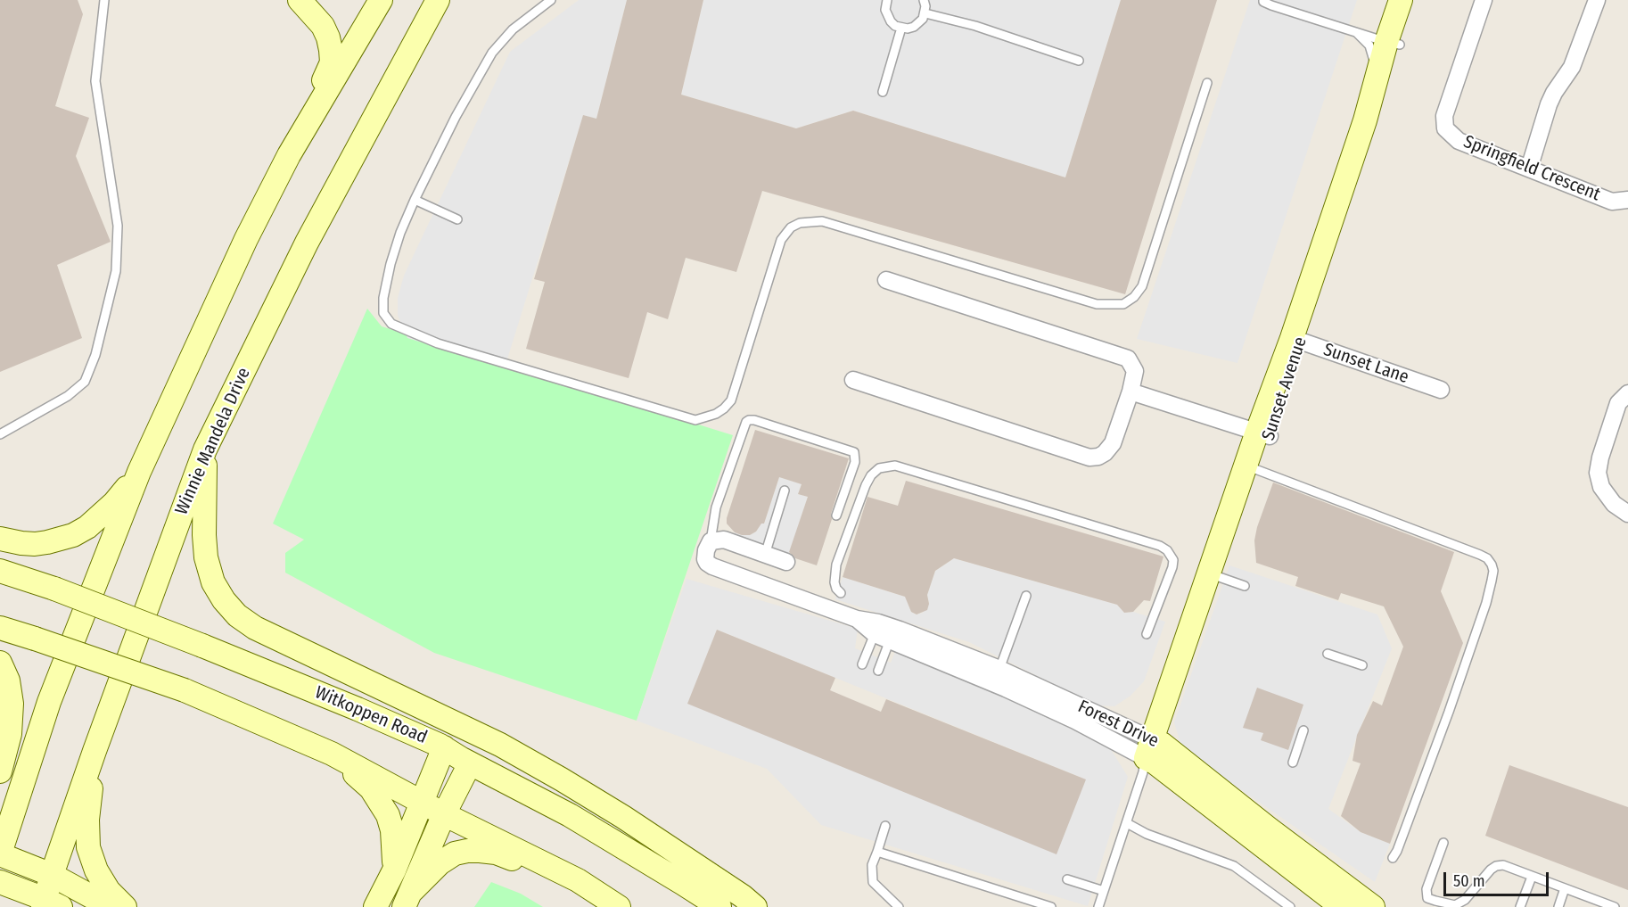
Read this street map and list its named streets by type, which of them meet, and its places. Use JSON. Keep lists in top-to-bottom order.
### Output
{
  "streets": {
    "main road": [
      "Sunset Avenue",
      "Winnie Mandela Drive",
      "Witkoppen Road",
      "Forest Drive"
    ],
    "street": ["Springfield Crescent", "Sunset Lane"]
  },
  "crossings": [
    ["Sunset Lane", "Sunset Avenue"],
    ["Sunset Avenue", "Forest Drive"]
  ],
  "scale_bar": "50 m"
}
